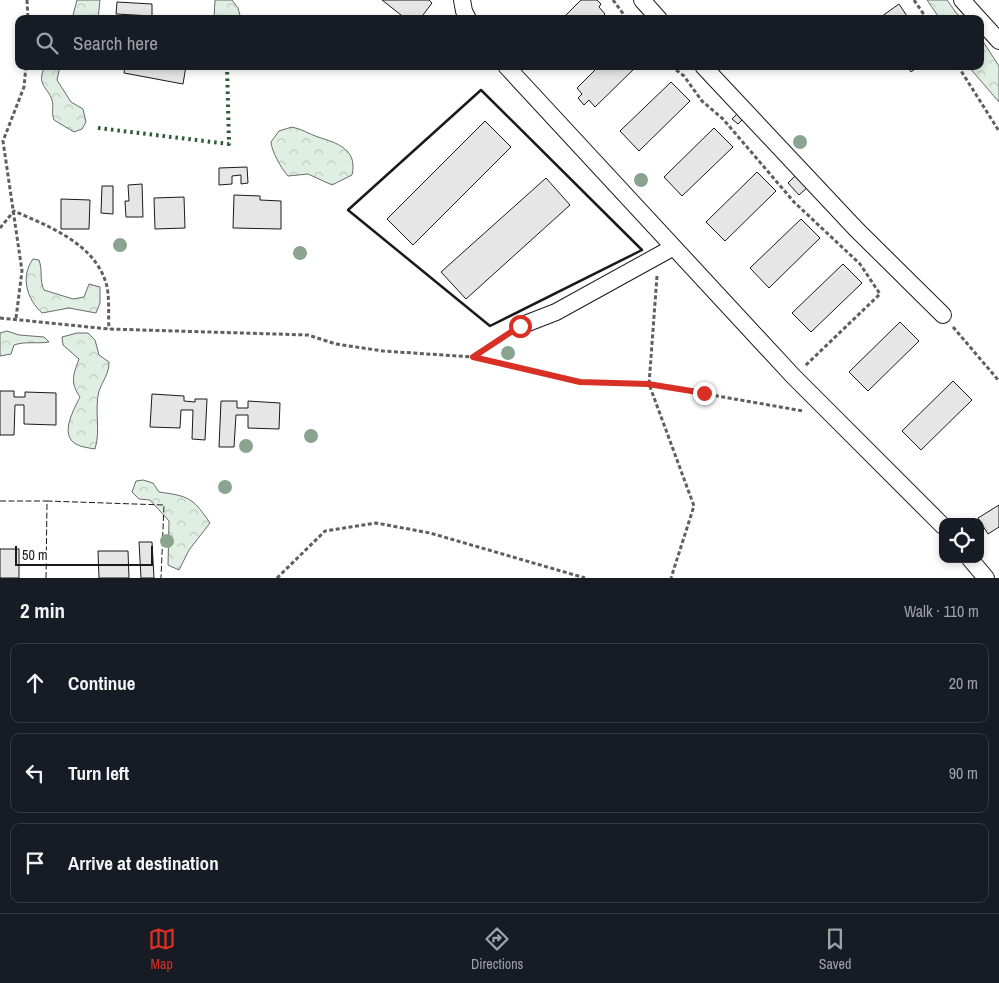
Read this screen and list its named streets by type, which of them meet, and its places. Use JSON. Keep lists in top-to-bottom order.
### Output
{
  "scale_bar": "50 m",
  "page": {
    "search": "Search here",
    "scale": "50 m",
    "heading": ["2 min", "Walk · 110 m"],
    "list": [
      ["Continue", "20 m"],
      ["Turn left", "90 m"],
      "Arrive at destination"
    ],
    "nav": ["Map", "Directions", "Saved"]
  }
}
